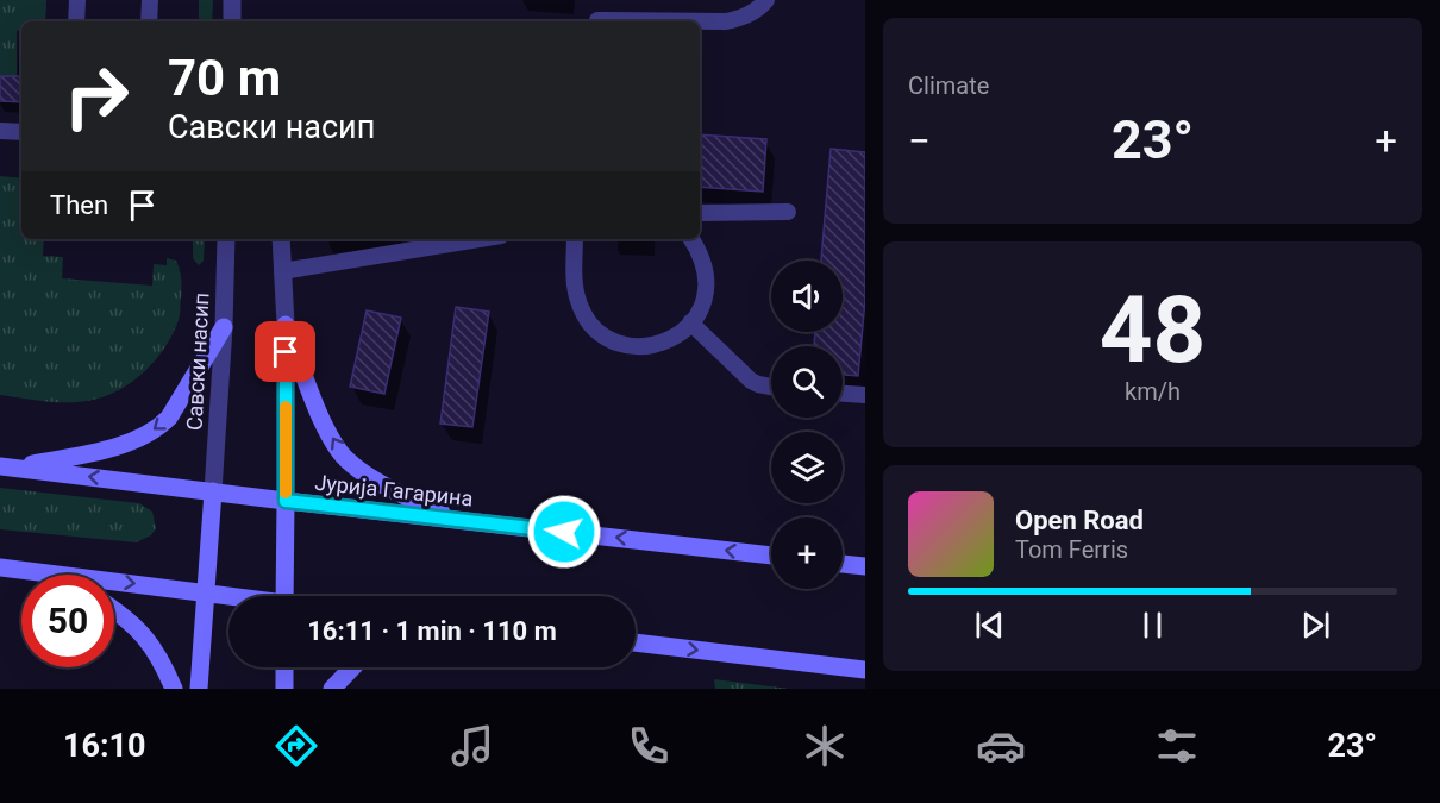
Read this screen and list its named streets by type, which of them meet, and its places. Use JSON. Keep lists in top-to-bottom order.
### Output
{
  "streets": {
    "main road": ["Јурија Гагарина"],
    "street": ["Савски насип"]
  },
  "crossings": [
    ["Савски насип", "Јурија Гагарина"]
  ],
  "page": {
    "tile": [
      "Climate",
      ["48", "km/h"]
    ],
    "turn": ["70 m", "Савски насип"],
    "heat": ["−", "23°", "+"],
    "then": "Then",
    "map_buttons": "+",
    "song": ["Open Road", "Tom Ferris"],
    "limit": "50",
    "trip": "16:11 · 1 min · 110 m",
    "tabs": ["16:10", "23°"]
  }
}
